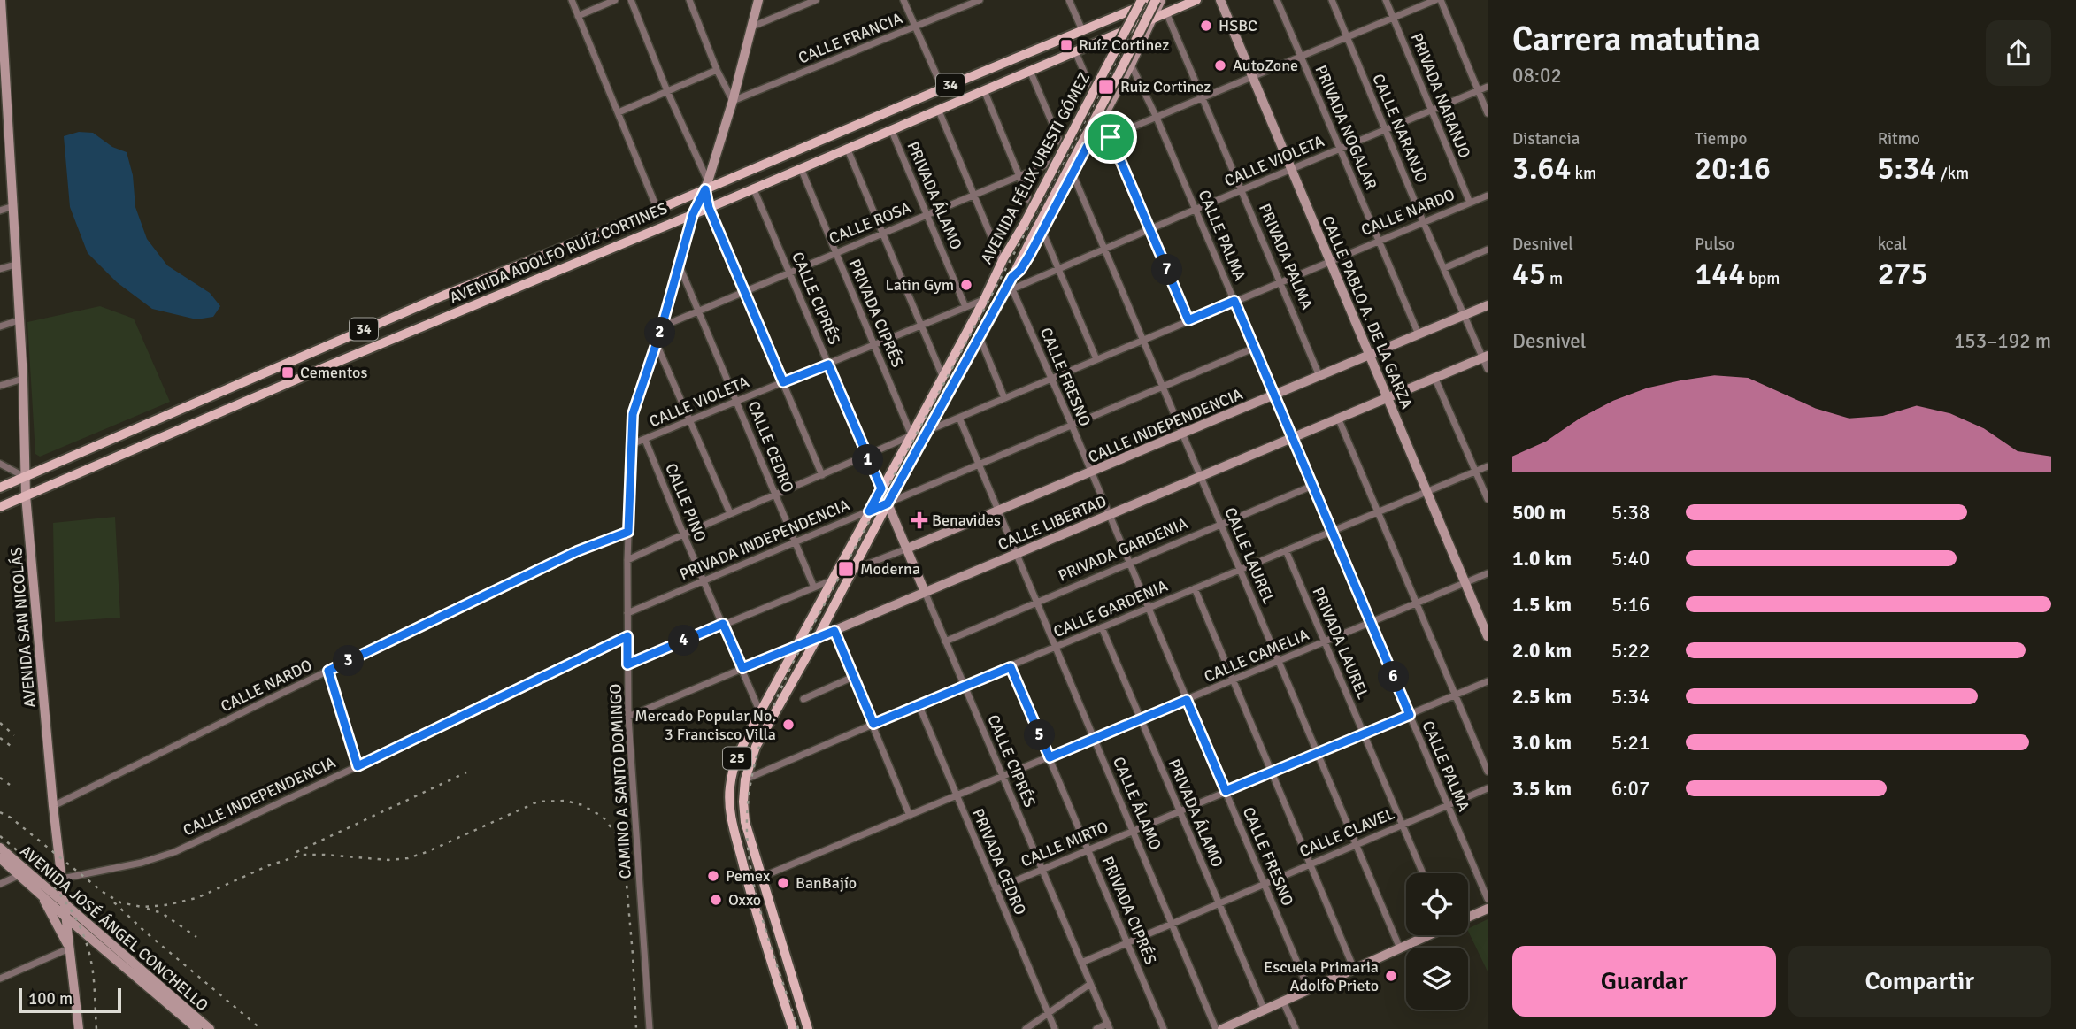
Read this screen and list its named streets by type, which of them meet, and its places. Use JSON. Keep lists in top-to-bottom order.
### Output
{
  "streets": {
    "main road": [
      "34",
      "AVENIDA FÉLIX URESTI GÓMEZ",
      "AVENIDA ADOLFO RUÍZ CORTINES",
      "25"
    ],
    "street": [
      "CALLE FRANCIA",
      "PRIVADA NARANJO",
      "PRIVADA NOGALAR",
      "CALLE NARANJO",
      "CALLE VIOLETA",
      "PRIVADA ÁLAMO",
      "CALLE NARDO",
      "CALLE ROSA",
      "CALLE PALMA",
      "PRIVADA PALMA",
      "CALLE CIPRÉS",
      "CALLE PABLO A. DE LA GARZA",
      "PRIVADA CIPRÉS",
      "CALLE FRESNO",
      "CALLE INDEPENDENCIA",
      "CALLE CEDRO",
      "CALLE PINO",
      "CALLE LIBERTAD",
      "PRIVADA INDEPENDENCIA",
      "PRIVADA GARDENIA",
      "CALLE LAUREL",
      "CALLE GARDENIA",
      "AVENIDA SAN NICOLÁS",
      "PRIVADA LAUREL",
      "CALLE CAMELIA",
      "CAMINO A SANTO DOMINGO",
      "CALLE ÁLAMO",
      "CALLE CLAVEL",
      "CALLE MIRTO",
      "PRIVADA CEDRO",
      "AVENIDA JOSÉ ÁNGEL CONCHELLO"
    ]
  },
  "crossings": [
    ["PRIVADA NARANJO", "CALLE VIOLETA"],
    ["PRIVADA NARANJO", "CALLE NARDO"],
    ["PRIVADA NOGALAR", "CALLE VIOLETA"],
    ["PRIVADA NOGALAR", "CALLE NARDO"],
    ["PRIVADA NOGALAR", "CALLE INDEPENDENCIA"],
    ["CALLE NARANJO", "CALLE VIOLETA"],
    ["CALLE NARANJO", "CALLE NARDO"],
    ["CALLE NARANJO", "CALLE INDEPENDENCIA"],
    ["CALLE NARANJO", "CALLE LIBERTAD"],
    ["CALLE VIOLETA", "AVENIDA FÉLIX URESTI GÓMEZ"],
    ["CALLE VIOLETA", "PRIVADA ÁLAMO"],
    ["CALLE VIOLETA", "CALLE PALMA"],
    ["CALLE VIOLETA", "PRIVADA PALMA"],
    ["CALLE VIOLETA", "CALLE CIPRÉS"],
    ["CALLE VIOLETA", "CALLE PABLO A. DE LA GARZA"],
    ["CALLE VIOLETA", "PRIVADA CIPRÉS"],
    ["CALLE VIOLETA", "CALLE FRESNO"],
    ["CALLE VIOLETA", "CALLE CEDRO"],
    ["CALLE VIOLETA", "CALLE PINO"],
    ["CALLE VIOLETA", "CALLE LAUREL"],
    ["AVENIDA FÉLIX URESTI GÓMEZ", "CALLE NARDO"],
    ["AVENIDA FÉLIX URESTI GÓMEZ", "AVENIDA ADOLFO RUÍZ CORTINES"],
    ["AVENIDA FÉLIX URESTI GÓMEZ", "CALLE CIPRÉS"],
    ["AVENIDA FÉLIX URESTI GÓMEZ", "PRIVADA CIPRÉS"],
    ["AVENIDA FÉLIX URESTI GÓMEZ", "CALLE FRESNO"],
    ["AVENIDA FÉLIX URESTI GÓMEZ", "CALLE INDEPENDENCIA"],
    ["AVENIDA FÉLIX URESTI GÓMEZ", "CALLE PINO"],
    ["AVENIDA FÉLIX URESTI GÓMEZ", "CALLE LIBERTAD"],
    ["AVENIDA FÉLIX URESTI GÓMEZ", "PRIVADA INDEPENDENCIA"],
    ["AVENIDA FÉLIX URESTI GÓMEZ", "CALLE GARDENIA"],
    ["AVENIDA FÉLIX URESTI GÓMEZ", "CALLE CAMELIA"],
    ["PRIVADA ÁLAMO", "CALLE ROSA"],
    ["PRIVADA ÁLAMO", "AVENIDA ADOLFO RUÍZ CORTINES"],
    ["PRIVADA ÁLAMO", "CALLE GARDENIA"],
    ["PRIVADA ÁLAMO", "CALLE CAMELIA"],
    ["PRIVADA ÁLAMO", "CALLE CLAVEL"],
    ["PRIVADA ÁLAMO", "CALLE MIRTO"],
    ["CALLE NARDO", "CALLE PALMA"],
    ["CALLE NARDO", "PRIVADA PALMA"],
    ["CALLE NARDO", "CALLE PABLO A. DE LA GARZA"],
    ["CALLE NARDO", "CALLE FRESNO"],
    ["CALLE NARDO", "CALLE LAUREL"],
    ["CALLE NARDO", "AVENIDA SAN NICOLÁS"],
    ["CALLE NARDO", "CAMINO A SANTO DOMINGO"],
    ["CALLE NARDO", "CALLE ÁLAMO"],
    ["CALLE ROSA", "CALLE CIPRÉS"],
    ["CALLE ROSA", "PRIVADA CIPRÉS"],
    ["CALLE ROSA", "CALLE CEDRO"],
    ["CALLE PALMA", "CALLE INDEPENDENCIA"],
    ["CALLE PALMA", "CALLE LIBERTAD"],
    ["CALLE PALMA", "PRIVADA INDEPENDENCIA"],
    ["CALLE PALMA", "PRIVADA GARDENIA"],
    ["CALLE PALMA", "CALLE GARDENIA"],
    ["CALLE PALMA", "CALLE CAMELIA"],
    ["CALLE PALMA", "CALLE CLAVEL"],
    ["CALLE PALMA", "CALLE MIRTO"],
    ["AVENIDA ADOLFO RUÍZ CORTINES", "PRIVADA PALMA"],
    ["AVENIDA ADOLFO RUÍZ CORTINES", "CALLE CIPRÉS"],
    ["AVENIDA ADOLFO RUÍZ CORTINES", "PRIVADA CIPRÉS"],
    ["AVENIDA ADOLFO RUÍZ CORTINES", "AVENIDA SAN NICOLÁS"],
    ["PRIVADA PALMA", "CALLE INDEPENDENCIA"],
    ["CALLE CIPRÉS", "CALLE INDEPENDENCIA"],
    ["CALLE CIPRÉS", "CALLE LIBERTAD"],
    ["CALLE CIPRÉS", "PRIVADA INDEPENDENCIA"],
    ["CALLE CIPRÉS", "PRIVADA GARDENIA"],
    ["CALLE CIPRÉS", "CALLE GARDENIA"],
    ["CALLE CIPRÉS", "CALLE CAMELIA"],
    ["CALLE CIPRÉS", "CALLE CLAVEL"],
    ["CALLE CIPRÉS", "CALLE MIRTO"],
    ["CALLE PABLO A. DE LA GARZA", "CALLE INDEPENDENCIA"],
    ["CALLE PABLO A. DE LA GARZA", "CALLE LIBERTAD"],
    ["CALLE PABLO A. DE LA GARZA", "CALLE GARDENIA"],
    ["CALLE PABLO A. DE LA GARZA", "CALLE CAMELIA"],
    ["PRIVADA CIPRÉS", "CALLE GARDENIA"],
    ["PRIVADA CIPRÉS", "CALLE CAMELIA"],
    ["PRIVADA CIPRÉS", "CALLE CLAVEL"],
    ["PRIVADA CIPRÉS", "CALLE MIRTO"],
    ["CALLE FRESNO", "CALLE INDEPENDENCIA"],
    ["CALLE FRESNO", "CALLE LIBERTAD"],
    ["CALLE FRESNO", "PRIVADA INDEPENDENCIA"],
    ["CALLE FRESNO", "PRIVADA GARDENIA"],
    ["CALLE FRESNO", "CALLE GARDENIA"],
    ["CALLE FRESNO", "CALLE CAMELIA"],
    ["CALLE FRESNO", "CALLE CLAVEL"],
    ["CALLE FRESNO", "CALLE MIRTO"],
    ["CALLE INDEPENDENCIA", "CALLE LAUREL"],
    ["CALLE INDEPENDENCIA", "AVENIDA SAN NICOLÁS"],
    ["CALLE INDEPENDENCIA", "CAMINO A SANTO DOMINGO"],
    ["CALLE INDEPENDENCIA", "CALLE ÁLAMO"],
    ["CALLE CEDRO", "PRIVADA INDEPENDENCIA"],
    ["CALLE PINO", "CALLE LIBERTAD"],
    ["CALLE PINO", "PRIVADA INDEPENDENCIA"],
    ["CALLE LIBERTAD", "CALLE LAUREL"],
    ["CALLE LIBERTAD", "CAMINO A SANTO DOMINGO"],
    ["CALLE LIBERTAD", "CALLE ÁLAMO"],
    ["PRIVADA INDEPENDENCIA", "CALLE LAUREL"],
    ["PRIVADA INDEPENDENCIA", "CAMINO A SANTO DOMINGO"],
    ["PRIVADA INDEPENDENCIA", "CALLE ÁLAMO"],
    ["PRIVADA GARDENIA", "CALLE LAUREL"],
    ["PRIVADA GARDENIA", "CALLE ÁLAMO"],
    ["CALLE LAUREL", "CALLE GARDENIA"],
    ["CALLE LAUREL", "CALLE CAMELIA"],
    ["CALLE LAUREL", "CALLE CLAVEL"],
    ["CALLE LAUREL", "CALLE MIRTO"],
    ["CALLE GARDENIA", "PRIVADA LAUREL"],
    ["CALLE GARDENIA", "CALLE ÁLAMO"],
    ["CALLE GARDENIA", "PRIVADA CEDRO"],
    ["AVENIDA SAN NICOLÁS", "AVENIDA JOSÉ ÁNGEL CONCHELLO"],
    ["PRIVADA LAUREL", "CALLE CAMELIA"],
    ["PRIVADA LAUREL", "CALLE CLAVEL"],
    ["PRIVADA LAUREL", "CALLE MIRTO"],
    ["CALLE CAMELIA", "CALLE ÁLAMO"],
    ["CALLE CAMELIA", "PRIVADA CEDRO"],
    ["CALLE ÁLAMO", "CALLE CLAVEL"],
    ["CALLE ÁLAMO", "CALLE MIRTO"],
    ["CALLE MIRTO", "PRIVADA CEDRO"]
  ],
  "places": {
    "other": [
      "HSBC",
      "AutoZone",
      "Latin Gym",
      "Mercado Popular No. 3 Francisco Villa",
      "Pemex",
      "BanBajío",
      "Oxxo",
      "Escuela Primaria Adolfo Prieto"
    ],
    "transit": [
      "Ruíz Cortinez",
      "Ruiz Cortinez",
      "Cementos",
      "Moderna"
    ],
    "health": ["Benavides"]
  },
  "scale_bar": "100 m",
  "page": {
    "heading": ["Carrera matutina", "08:02"],
    "stats": [
      ["Distancia", "3.64 km"],
      ["Tiempo", "20:16"],
      ["Ritmo", "5:34 /km"],
      ["Desnivel", "45 m"],
      ["Pulso", "144 bpm"],
      ["kcal", "275"]
    ],
    "pins": [
      "7",
      "2",
      "1",
      "4",
      "3",
      "6",
      "5"
    ],
    "chart": ["Desnivel", "153–192 m"],
    "list": [
      {
        "name": "500 m",
        "note": "5:38"
      },
      {
        "name": "1.0 km",
        "note": "5:40"
      },
      {
        "name": "1.5 km",
        "note": "5:16"
      },
      {
        "name": "2.0 km",
        "note": "5:22"
      },
      {
        "name": "2.5 km",
        "note": "5:34"
      },
      {
        "name": "3.0 km",
        "note": "5:21"
      },
      {
        "name": "3.5 km",
        "note": "6:07"
      }
    ],
    "buttons": ["Guardar", "Compartir"],
    "scale": "100 m"
  }
}
